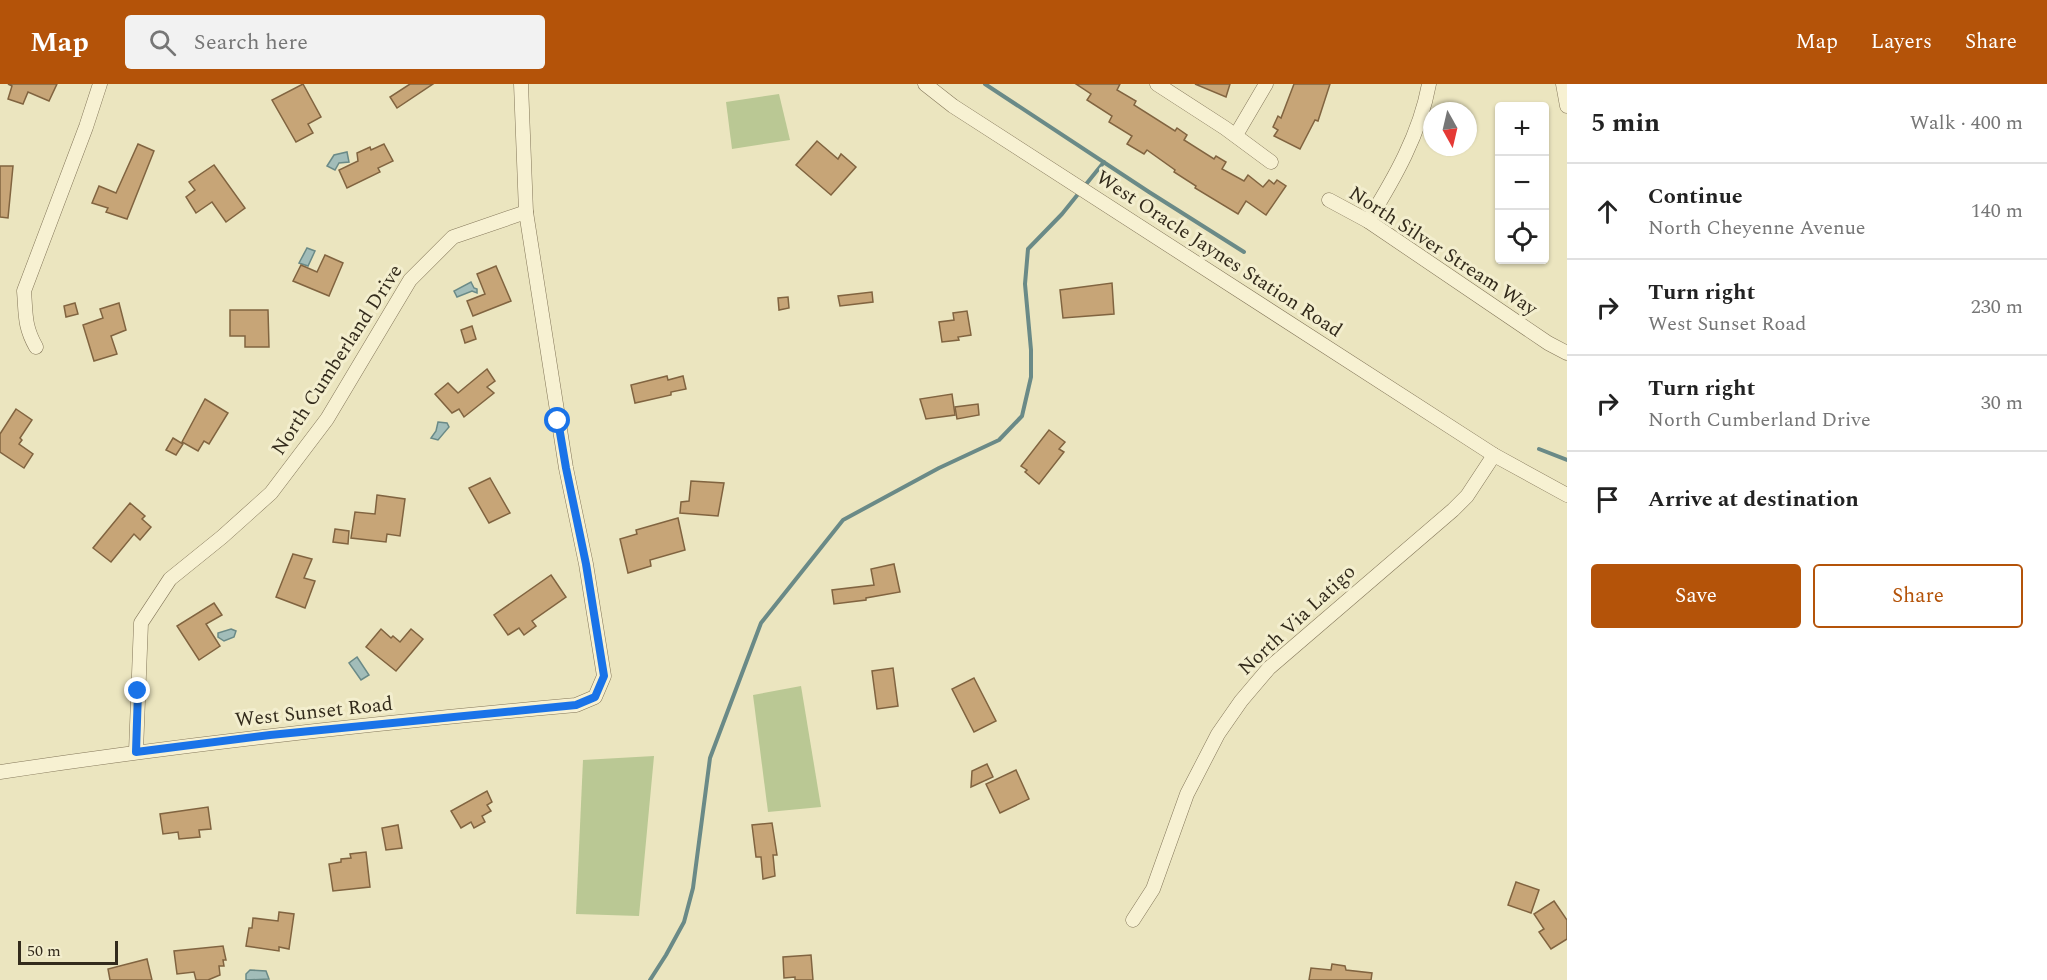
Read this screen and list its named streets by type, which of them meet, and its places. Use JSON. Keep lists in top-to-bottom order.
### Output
{
  "streets": {
    "street": [
      "North Silver Stream Way",
      "West Oracle Jaynes Station Road",
      "North Cumberland Drive",
      "North Via Latigo",
      "West Sunset Road"
    ]
  },
  "crossings": [
    ["West Oracle Jaynes Station Road", "North Via Latigo"],
    ["North Cumberland Drive", "West Sunset Road"]
  ],
  "scale_bar": "50 m",
  "north": "bottom",
  "page": {
    "header": "Map",
    "search": "Search here",
    "nav": ["Map", "Layers", "Share"],
    "heading": ["5 min", "Walk · 400 m"],
    "map_buttons": ["+", "−"],
    "list": [
      ["Continue", "North Cheyenne Avenue", "140 m"],
      ["Turn right", "West Sunset Road", "230 m"],
      ["Turn right", "North Cumberland Drive", "30 m"],
      "Arrive at destination"
    ],
    "buttons": ["Save", "Share"],
    "scale": "50 m"
  }
}
